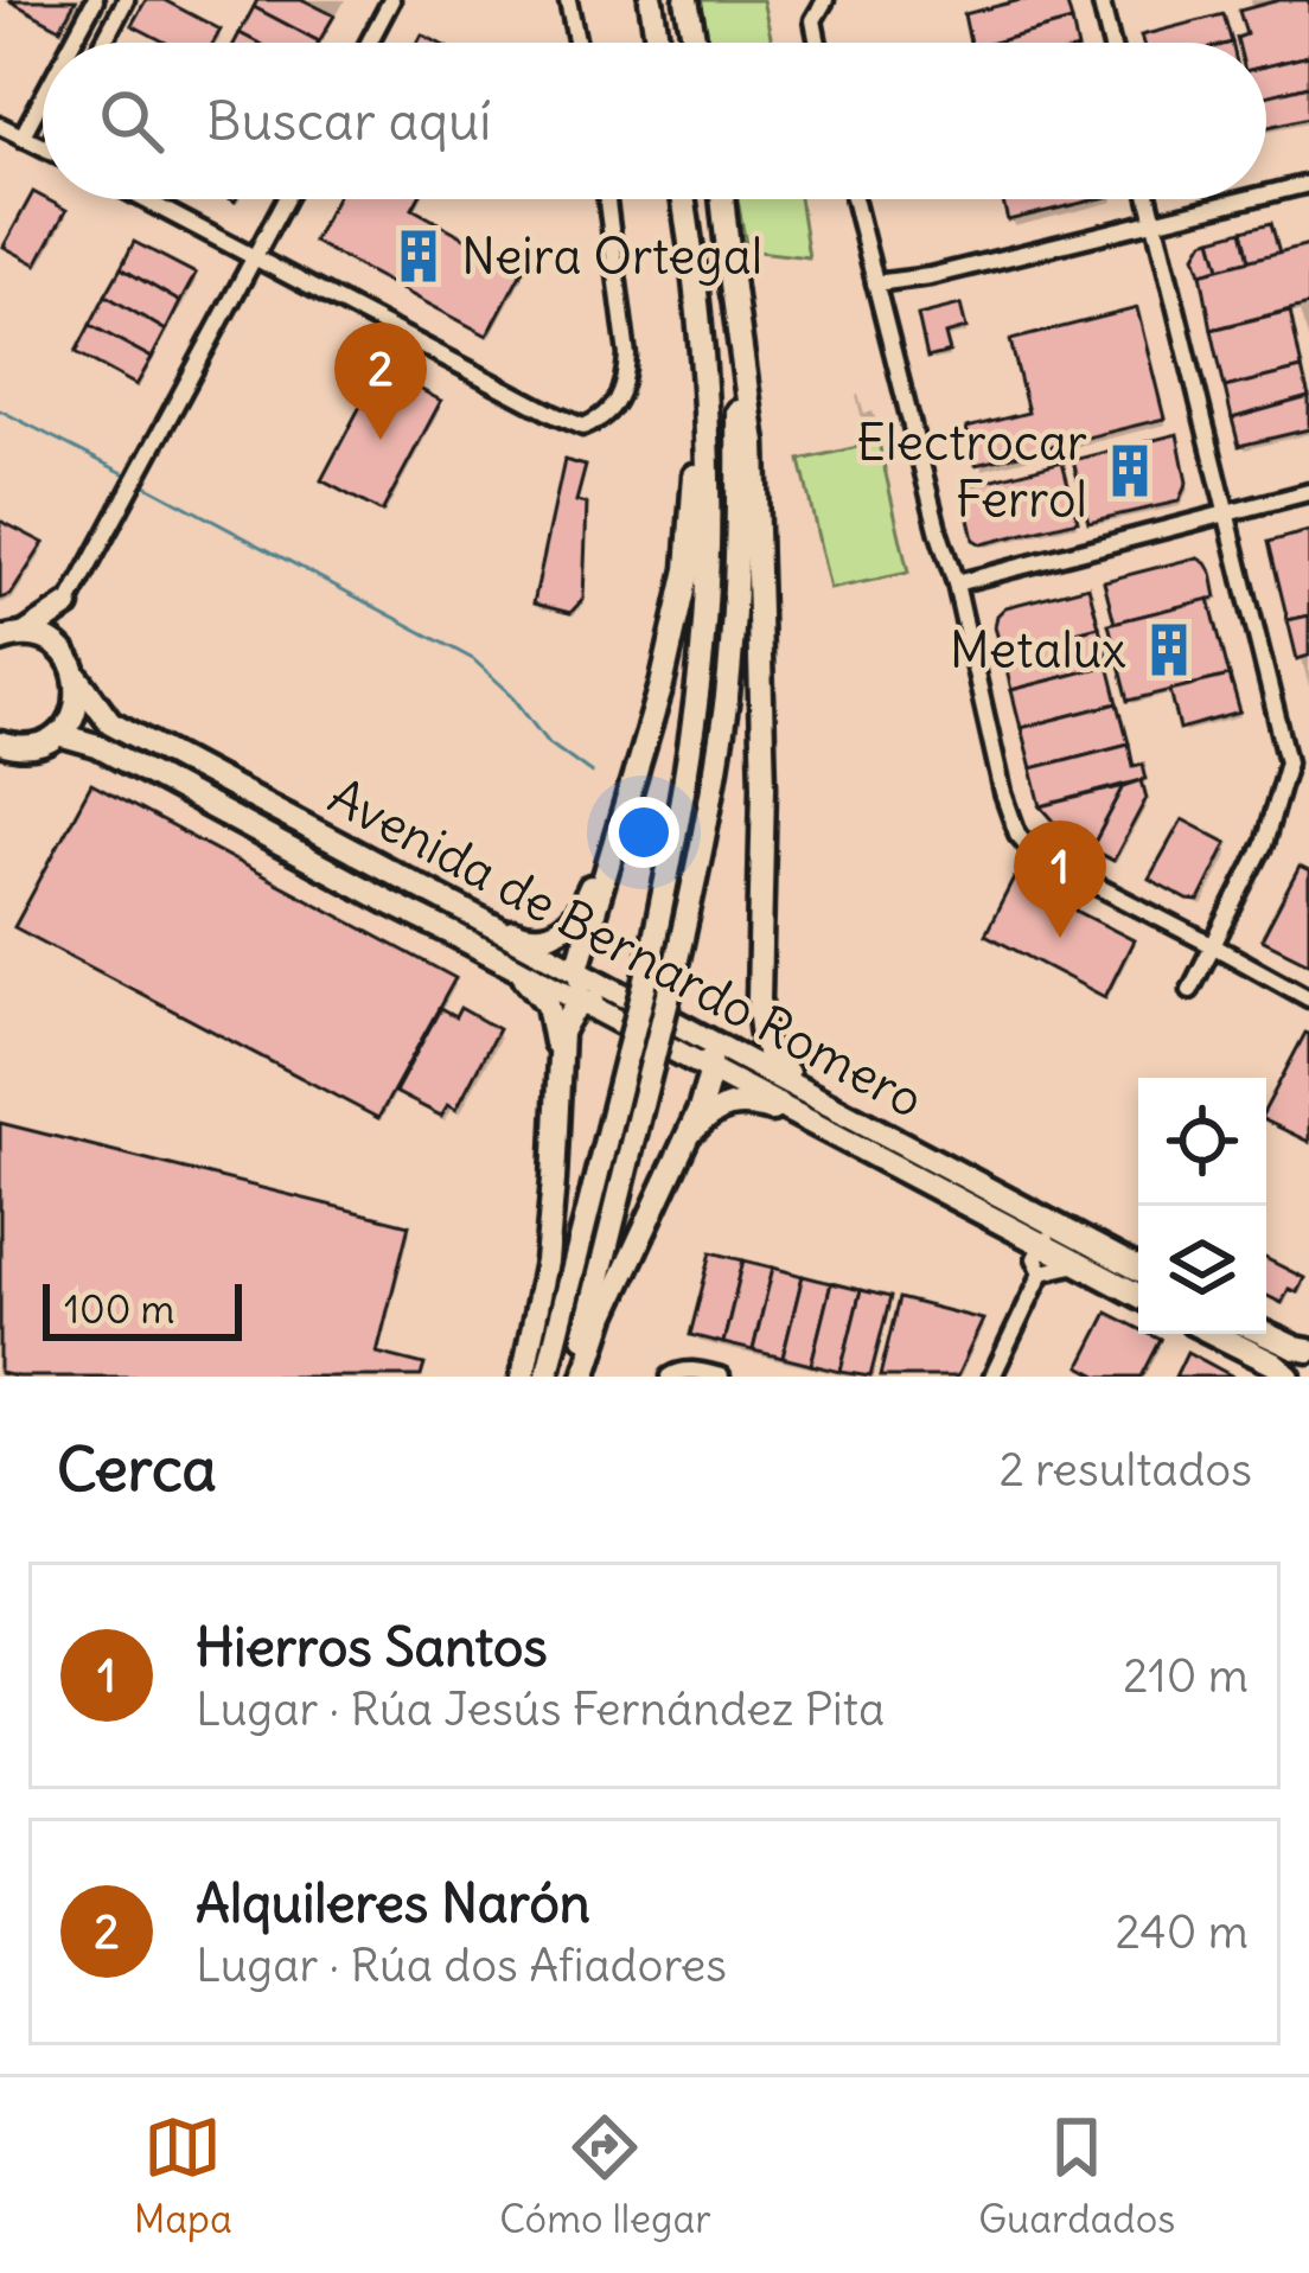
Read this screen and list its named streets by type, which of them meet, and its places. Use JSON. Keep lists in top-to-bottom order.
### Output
{
  "streets": {
    "highway": ["Avenida de Bernardo Romero"]
  },
  "places": {
    "building": ["Neira Ortegal", "Electrocar Ferrol", "Metalux"]
  },
  "scale_bar": "100 m",
  "page": {
    "search": "Buscar aquí",
    "pins": ["2", "1"],
    "scale": "100 m",
    "heading": ["Cerca", "2 resultados"],
    "list": [
      {
        "mark": "1",
        "name": "Hierros Santos",
        "note": "Lugar · Rúa Jesús Fernández Pita",
        "value": "210 m"
      },
      {
        "mark": "2",
        "name": "Alquileres Narón",
        "note": "Lugar · Rúa dos Afiadores",
        "value": "240 m"
      }
    ],
    "nav": ["Mapa", "Cómo llegar", "Guardados"]
  }
}
